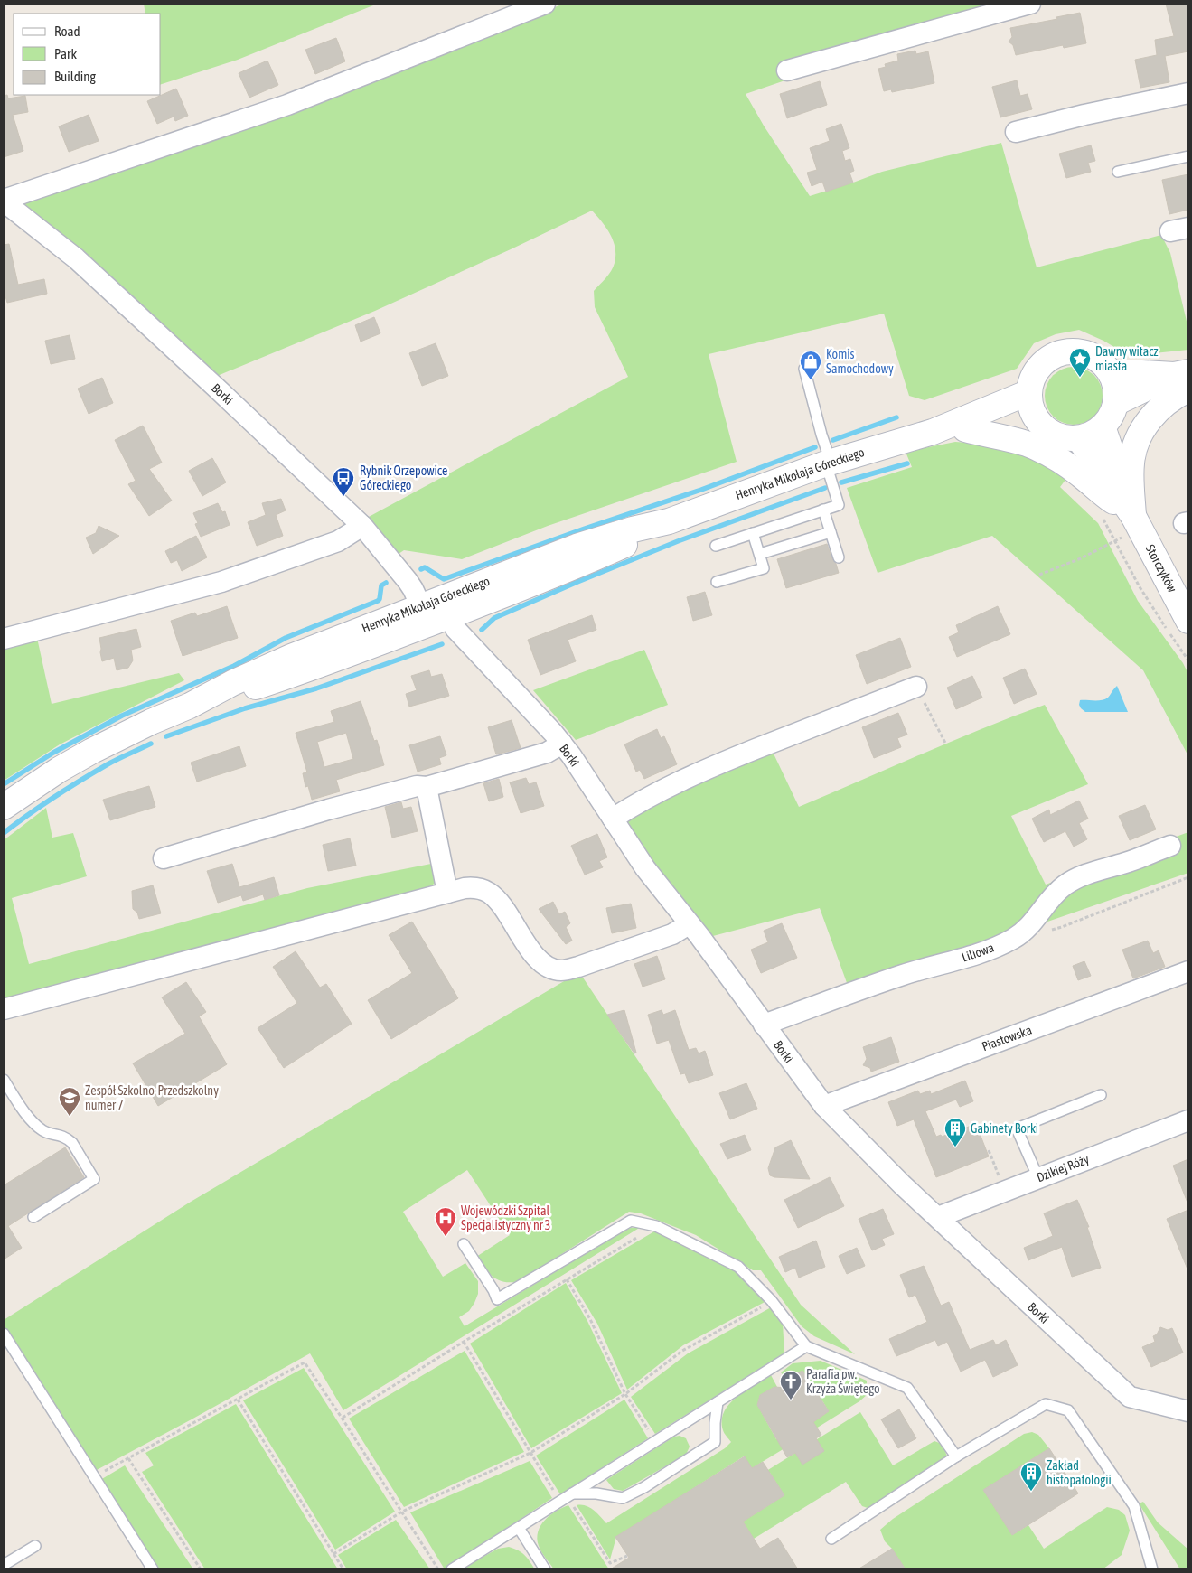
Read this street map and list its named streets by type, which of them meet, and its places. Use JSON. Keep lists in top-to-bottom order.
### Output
{
  "streets": {
    "main road": ["Henryka Mikołaja Góreckiego", "Storczyków"],
    "street": [
      "Borki",
      "Liliowa",
      "Piastowska",
      "Dzikiej Róży"
    ]
  },
  "crossings": [
    ["Borki", "Henryka Mikołaja Góreckiego"],
    ["Borki", "Liliowa"],
    ["Borki", "Piastowska"],
    ["Borki", "Dzikiej Róży"],
    ["Henryka Mikołaja Góreckiego", "Storczyków"]
  ],
  "places": {
    "place": ["Dawny witacz miasta"],
    "shop": ["Komis Samochodowy"],
    "bus stop": ["Rybnik Orzepowice Góreckiego"],
    "school or university": ["Zespół Szkolno-Przedszkolny numer 7"],
    "building": ["Gabinety Borki", "Zakład histopatologii"],
    "hospital": ["Wojewódzki Szpital Specjalistyczny nr 3"],
    "church": ["Parafia pw. Krzyża Świętego"]
  },
  "legend": ["Road", "Park", "Building"]
}
